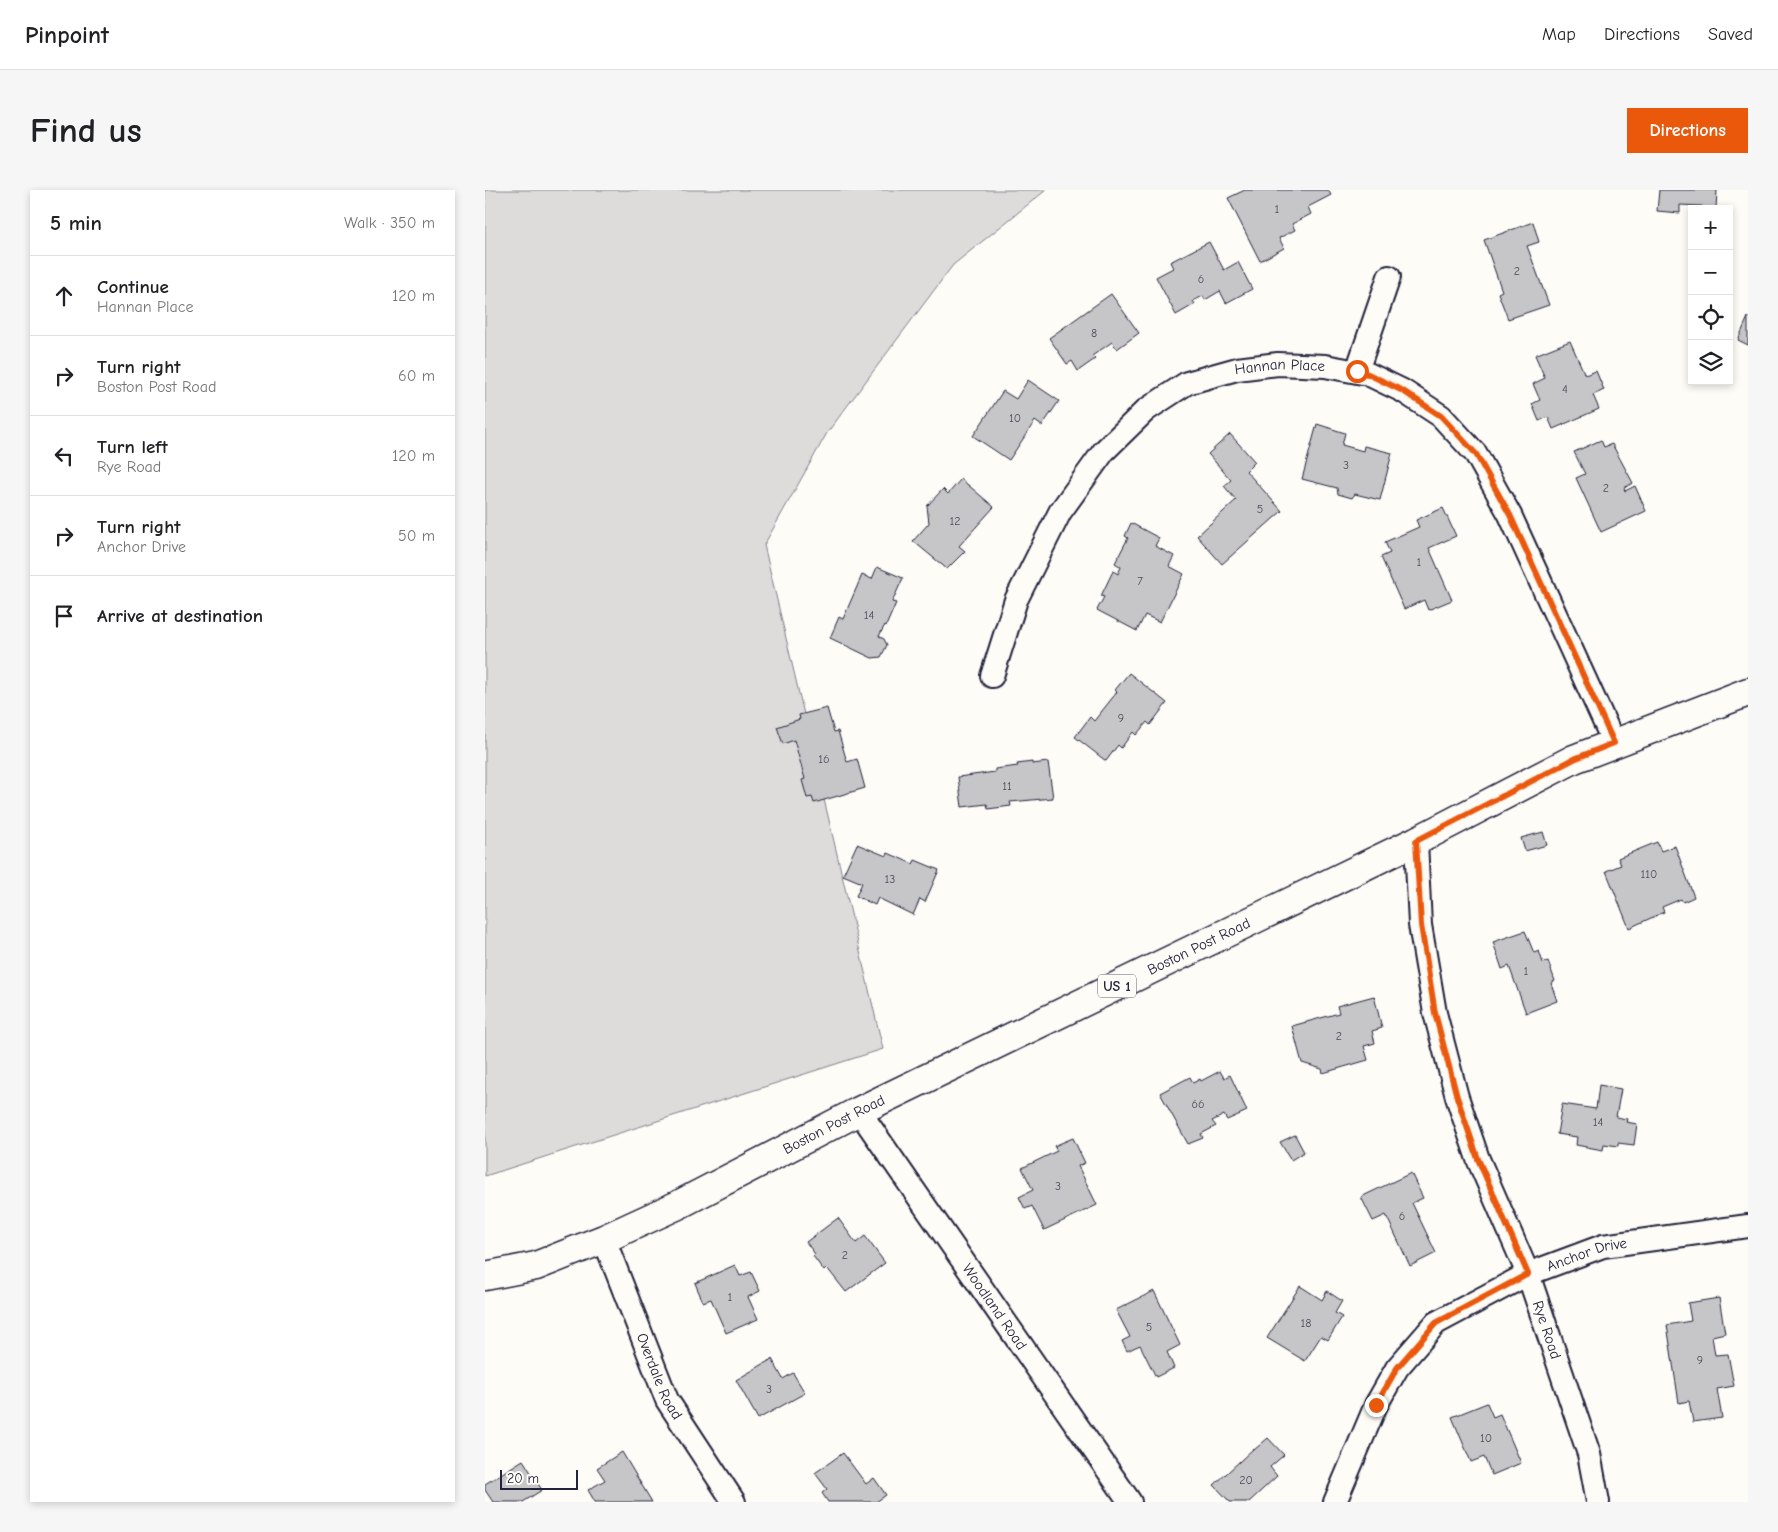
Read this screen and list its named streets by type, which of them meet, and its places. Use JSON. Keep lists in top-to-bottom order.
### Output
{
  "streets": {
    "main road": ["Boston Post Road", "US 1"],
    "street": [
      "Hannan Place",
      "Anchor Drive",
      "Woodland Road",
      "Rye Road",
      "Overdale Road"
    ]
  },
  "crossings": [
    ["Hannan Place", "Boston Post Road"],
    ["Boston Post Road", "Woodland Road"],
    ["Boston Post Road", "Rye Road"],
    ["Boston Post Road", "Overdale Road"],
    ["Anchor Drive", "Rye Road"]
  ],
  "house_numbers": [
    "1",
    "2",
    "6",
    "8",
    "4",
    "10",
    "3",
    "2",
    "5",
    "12",
    "1",
    "7",
    "14",
    "9",
    "16",
    "11",
    "110",
    "13",
    "1",
    "2",
    "66",
    "14",
    "3",
    "6",
    "2",
    "1",
    "18",
    "5",
    "9",
    "3",
    "10",
    "20"
  ],
  "scale_bar": "20 m",
  "page": {
    "header": "Pinpoint",
    "nav": ["Map", "Directions", "Saved"],
    "buttons": "Directions",
    "title": "Find us",
    "heading": ["5 min", "Walk · 350 m"],
    "map_buttons": ["+", "−"],
    "list": [
      ["Continue", "Hannan Place", "120 m"],
      ["Turn right", "Boston Post Road", "60 m"],
      ["Turn left", "Rye Road", "120 m"],
      ["Turn right", "Anchor Drive", "50 m"],
      "Arrive at destination"
    ],
    "scale": "20 m"
  }
}
